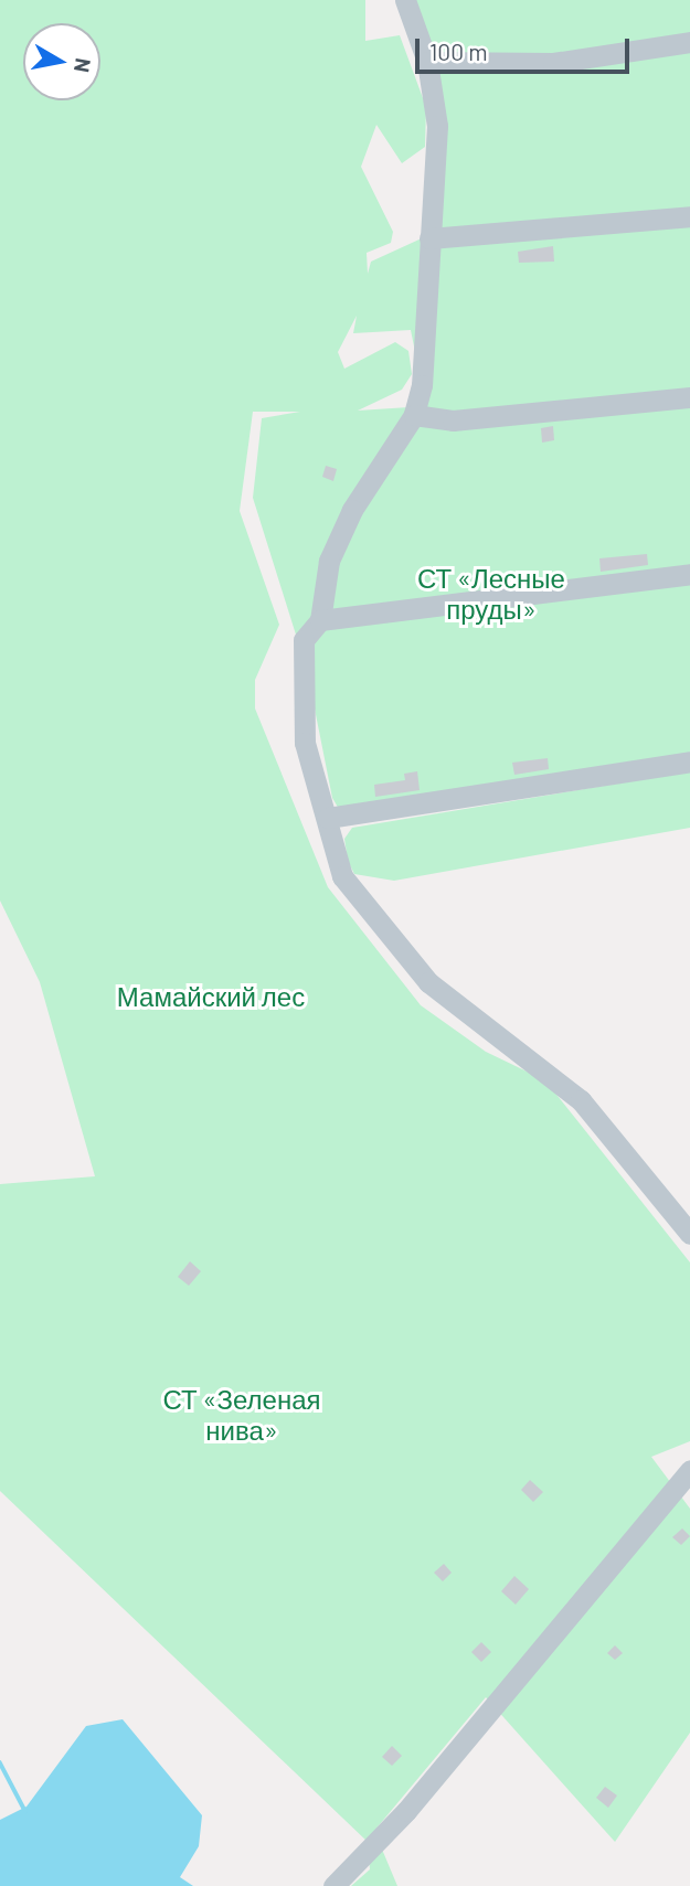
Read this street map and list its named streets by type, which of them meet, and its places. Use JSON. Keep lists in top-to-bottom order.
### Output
{
  "parks": ["СТ «Лесные пруды»", "Мамайский лес", "СТ «Зеленая нива»"],
  "scale_bar": "100 m",
  "north": "right"
}
